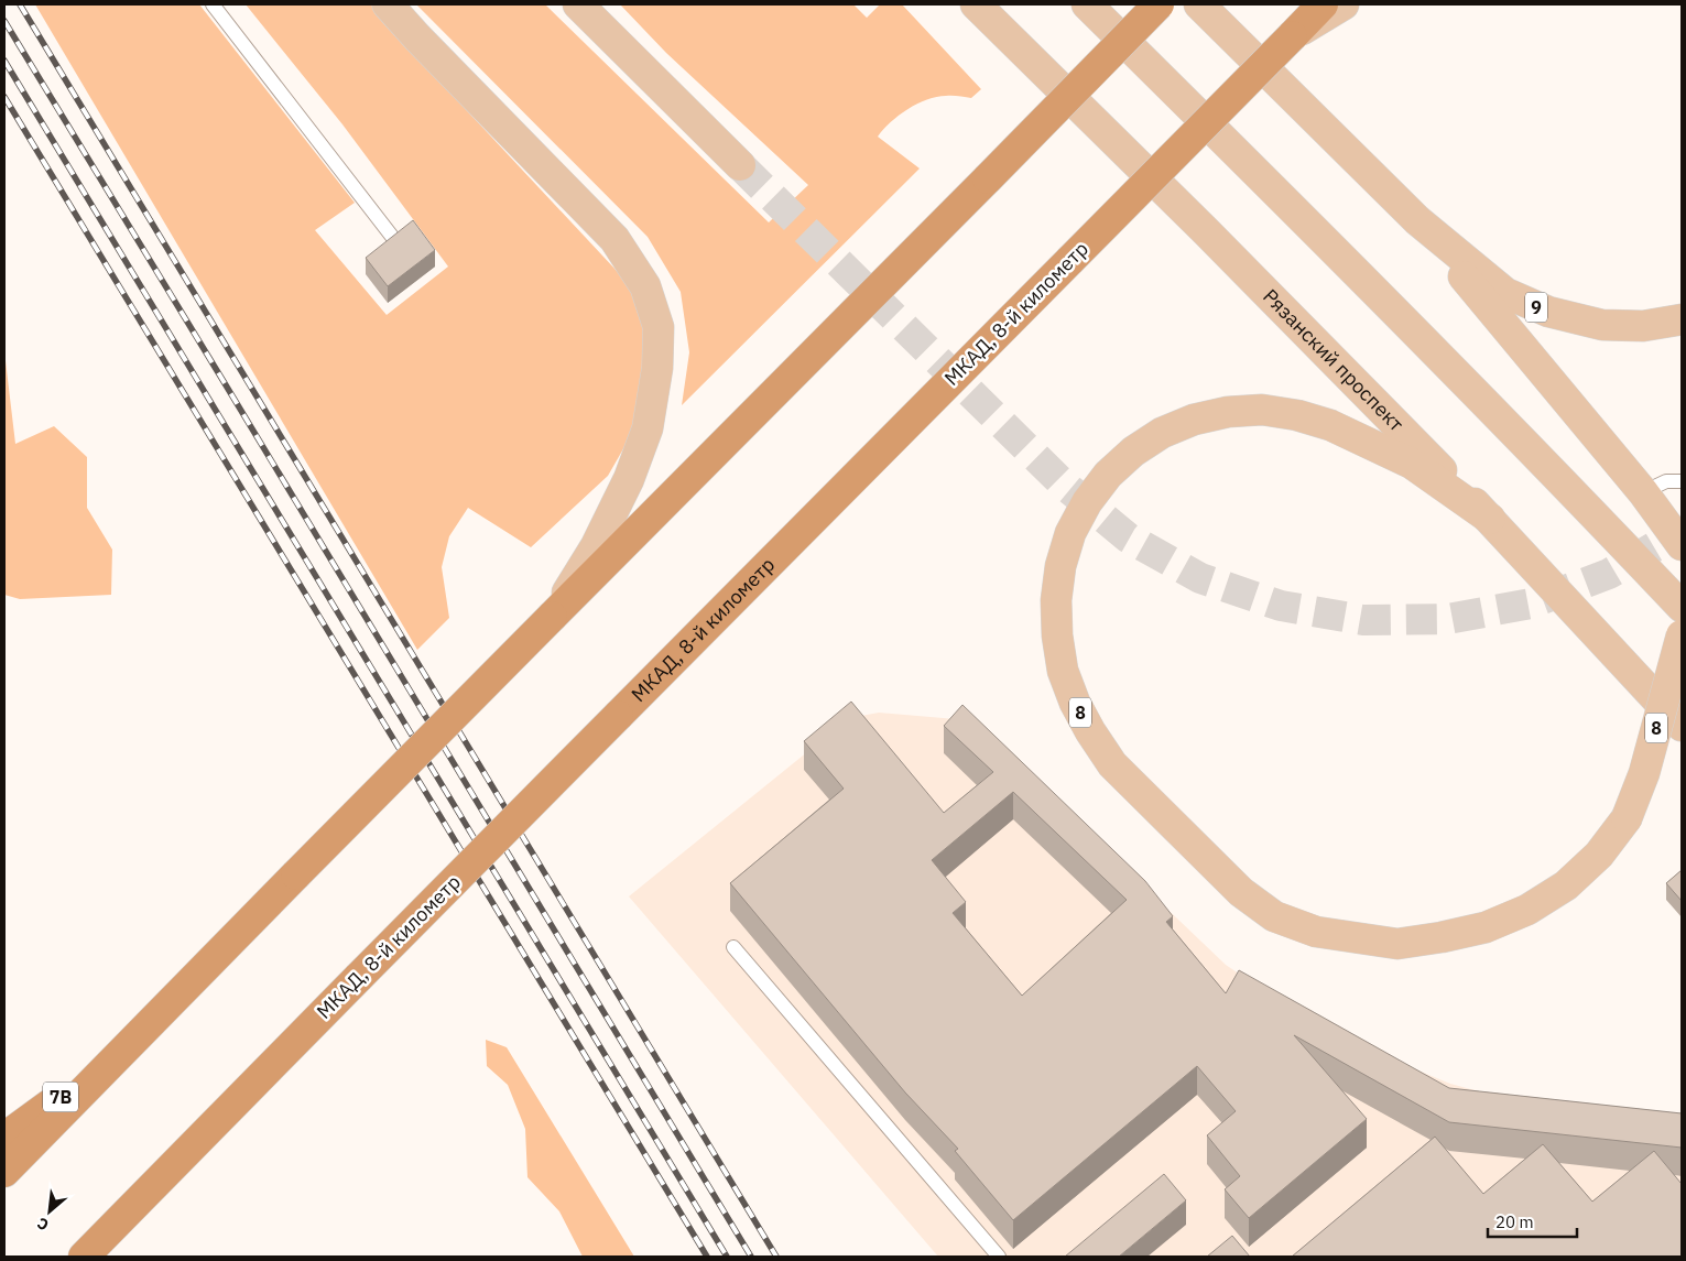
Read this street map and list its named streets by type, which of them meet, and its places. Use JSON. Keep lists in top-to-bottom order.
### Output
{
  "streets": {
    "highway": ["МКАД, 8-й километр", "7B"],
    "main road": ["9", "Рязанский проспект", "8"]
  },
  "crossings": [
    ["Рязанский проспект", "8"]
  ],
  "scale_bar": "20 m",
  "north": "bottom left"
}
